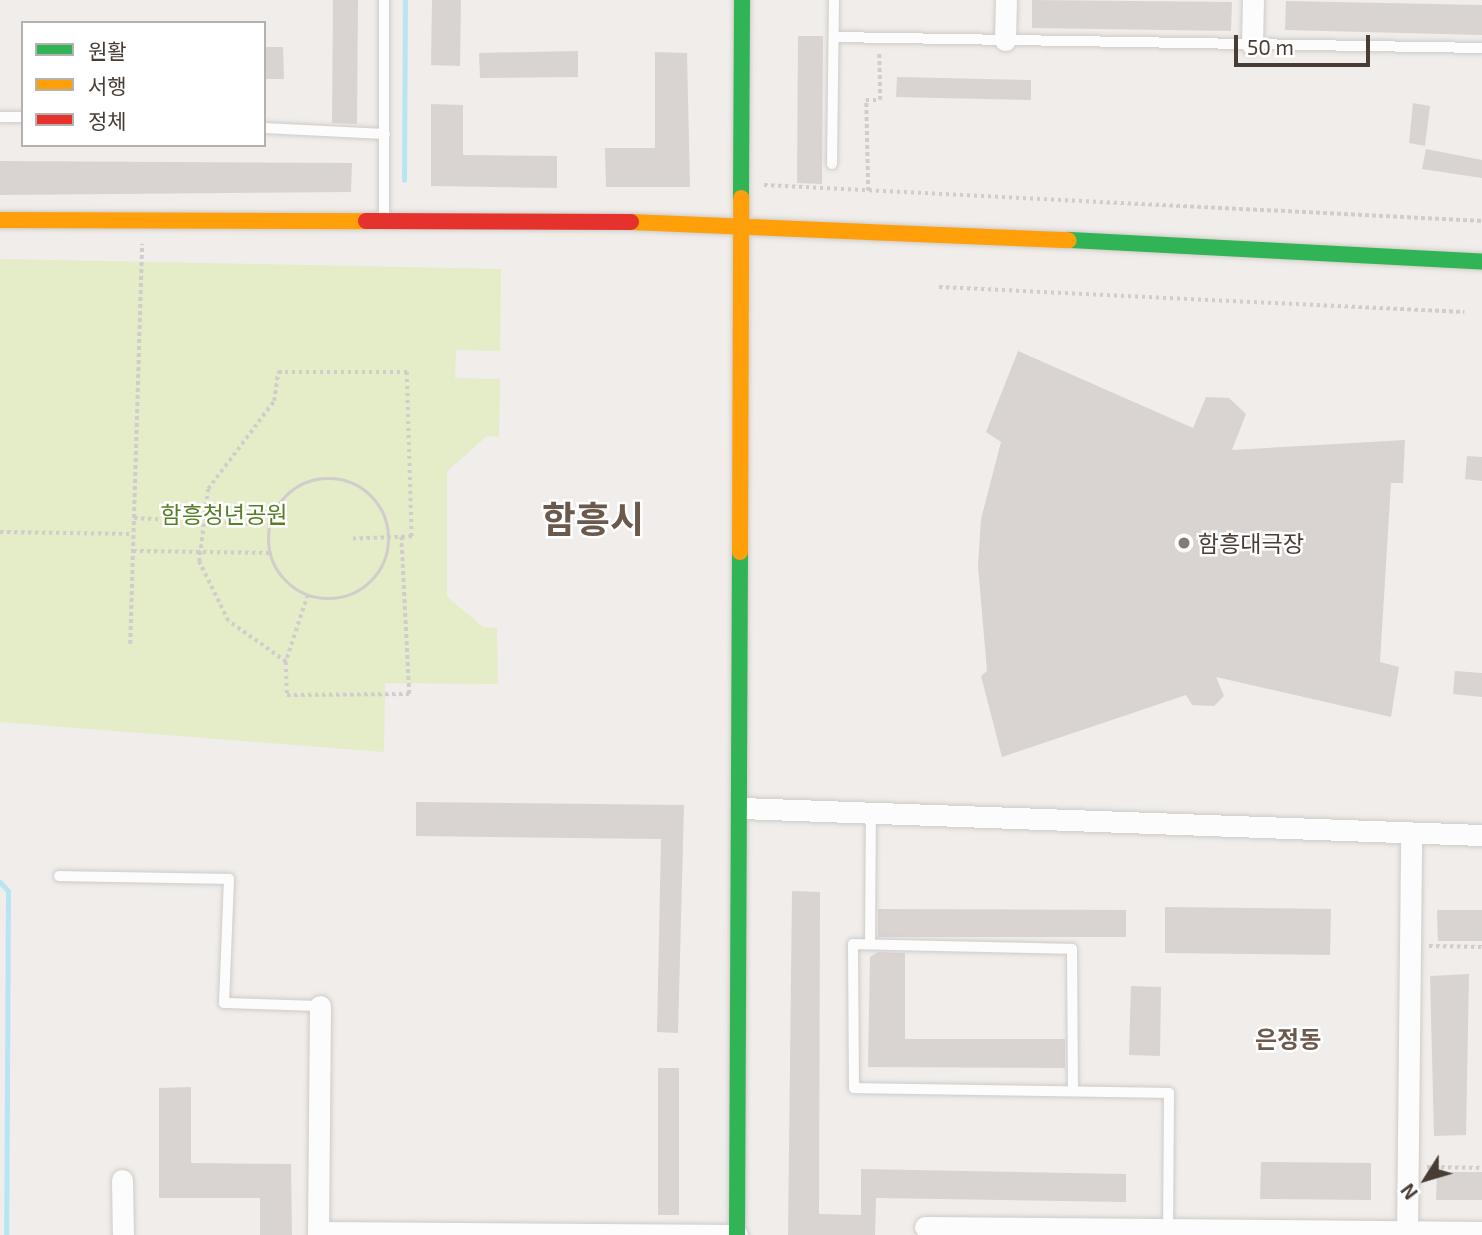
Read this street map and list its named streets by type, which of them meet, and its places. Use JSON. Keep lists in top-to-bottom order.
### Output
{
  "districts": ["함흥시", "은정동"],
  "parks": ["함흥청년공원"],
  "places": ["함흥대극장"],
  "legend": ["원활", "서행", "정체"],
  "scale_bar": "50 m",
  "north": "bottom left"
}
